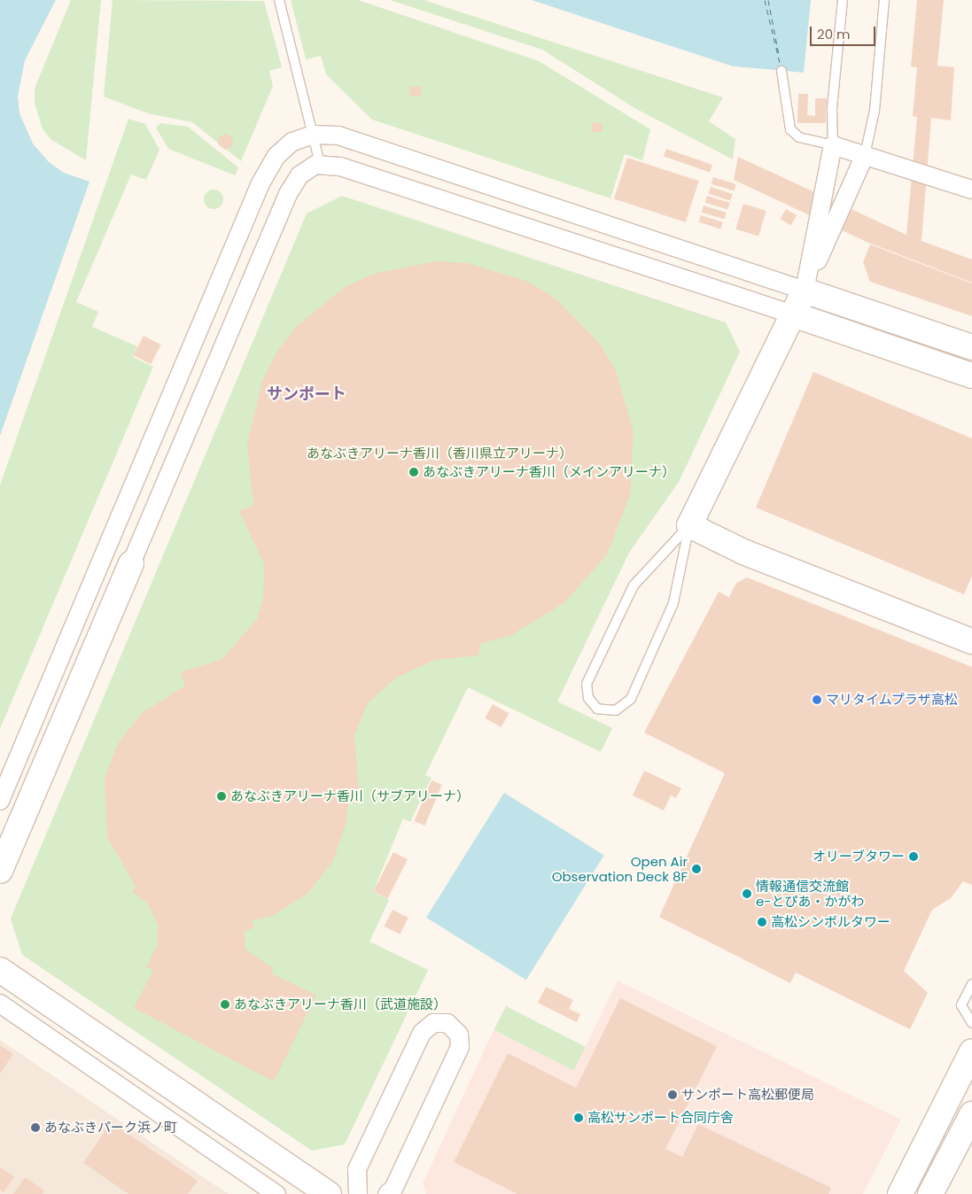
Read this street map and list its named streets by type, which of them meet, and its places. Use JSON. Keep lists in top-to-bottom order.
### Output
{
  "districts": ["サンポート"],
  "parks": ["あなぶきアリーナ香川（香川県立アリーナ）"],
  "places": [
    "あなぶきアリーナ香川（メインアリーナ）",
    "マリタイムプラザ高松",
    "あなぶきアリーナ香川（サブアリーナ）",
    "オリーブタワー",
    "Open Air Observation Deck 8F",
    "情報通信交流館 e-とぴあ・かがわ",
    "高松シンボルタワー",
    "あなぶきアリーナ香川（武道施設）",
    "サンポート高松郵便局",
    "高松サンポート合同庁舎",
    "あなぶきパーク浜ノ町"
  ],
  "scale_bar": "20 m"
}
